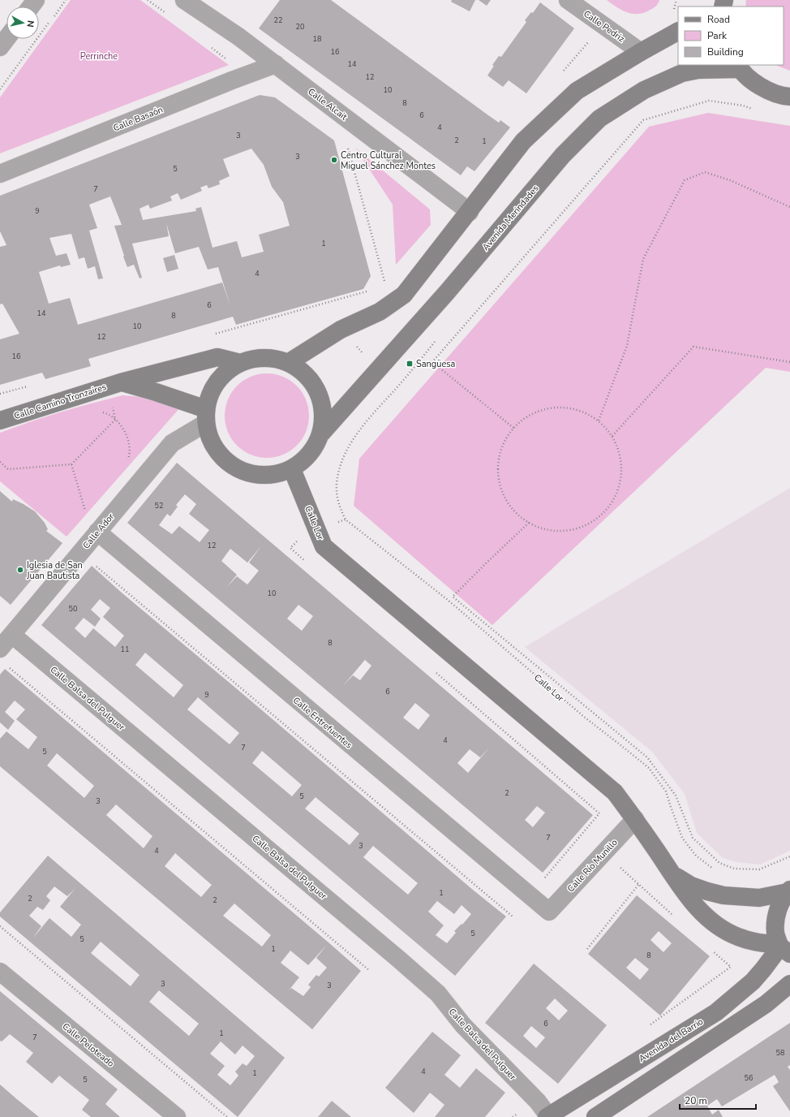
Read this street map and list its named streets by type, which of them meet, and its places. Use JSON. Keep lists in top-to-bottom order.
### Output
{
  "streets": {
    "street": [
      "Calle Pedriz",
      "Calle Alcait",
      "Calle Basaón",
      "Avenida Merindades",
      "Calle Camino Tronzaires",
      "Calle Lor",
      "Calle Ador",
      "Calle Balsa del Pulguer",
      "Calle Entrefuentes",
      "Calle Río Munillo",
      "Avenida del Barrio",
      "Calle Peloteado"
    ]
  },
  "crossings": [
    ["Calle Alcait", "Calle Basaón"],
    ["Calle Lor", "Calle Río Munillo"],
    ["Calle Lor", "Avenida del Barrio"],
    ["Calle Ador", "Calle Balsa del Pulguer"],
    ["Calle Ador", "Calle Entrefuentes"],
    ["Calle Balsa del Pulguer", "Avenida del Barrio"],
    ["Calle Entrefuentes", "Calle Río Munillo"]
  ],
  "parks": ["Perrinche"],
  "places": {
    "other": ["Centro Cultural Miguel Sánchez Montes", "Iglesia de San Juan Bautista"],
    "transit": ["Sangüesa"]
  },
  "house_numbers": [
    "22",
    "20",
    "18",
    "16",
    "14",
    "12",
    "10",
    "8",
    "6",
    "4",
    "3",
    "2",
    "1",
    "3",
    "5",
    "7",
    "9",
    "1",
    "4",
    "6",
    "14",
    "8",
    "10",
    "12",
    "16",
    "52",
    "12",
    "10",
    "50",
    "8",
    "11",
    "6",
    "9",
    "4",
    "7",
    "5",
    "2",
    "5",
    "3",
    "7",
    "3",
    "4",
    "1",
    "2",
    "2",
    "5",
    "5",
    "1",
    "8",
    "3",
    "3",
    "6",
    "1",
    "7",
    "58",
    "4",
    "1",
    "56",
    "5"
  ],
  "legend": ["Road", "Park", "Building"],
  "scale_bar": "20 m",
  "north": "right"
}
